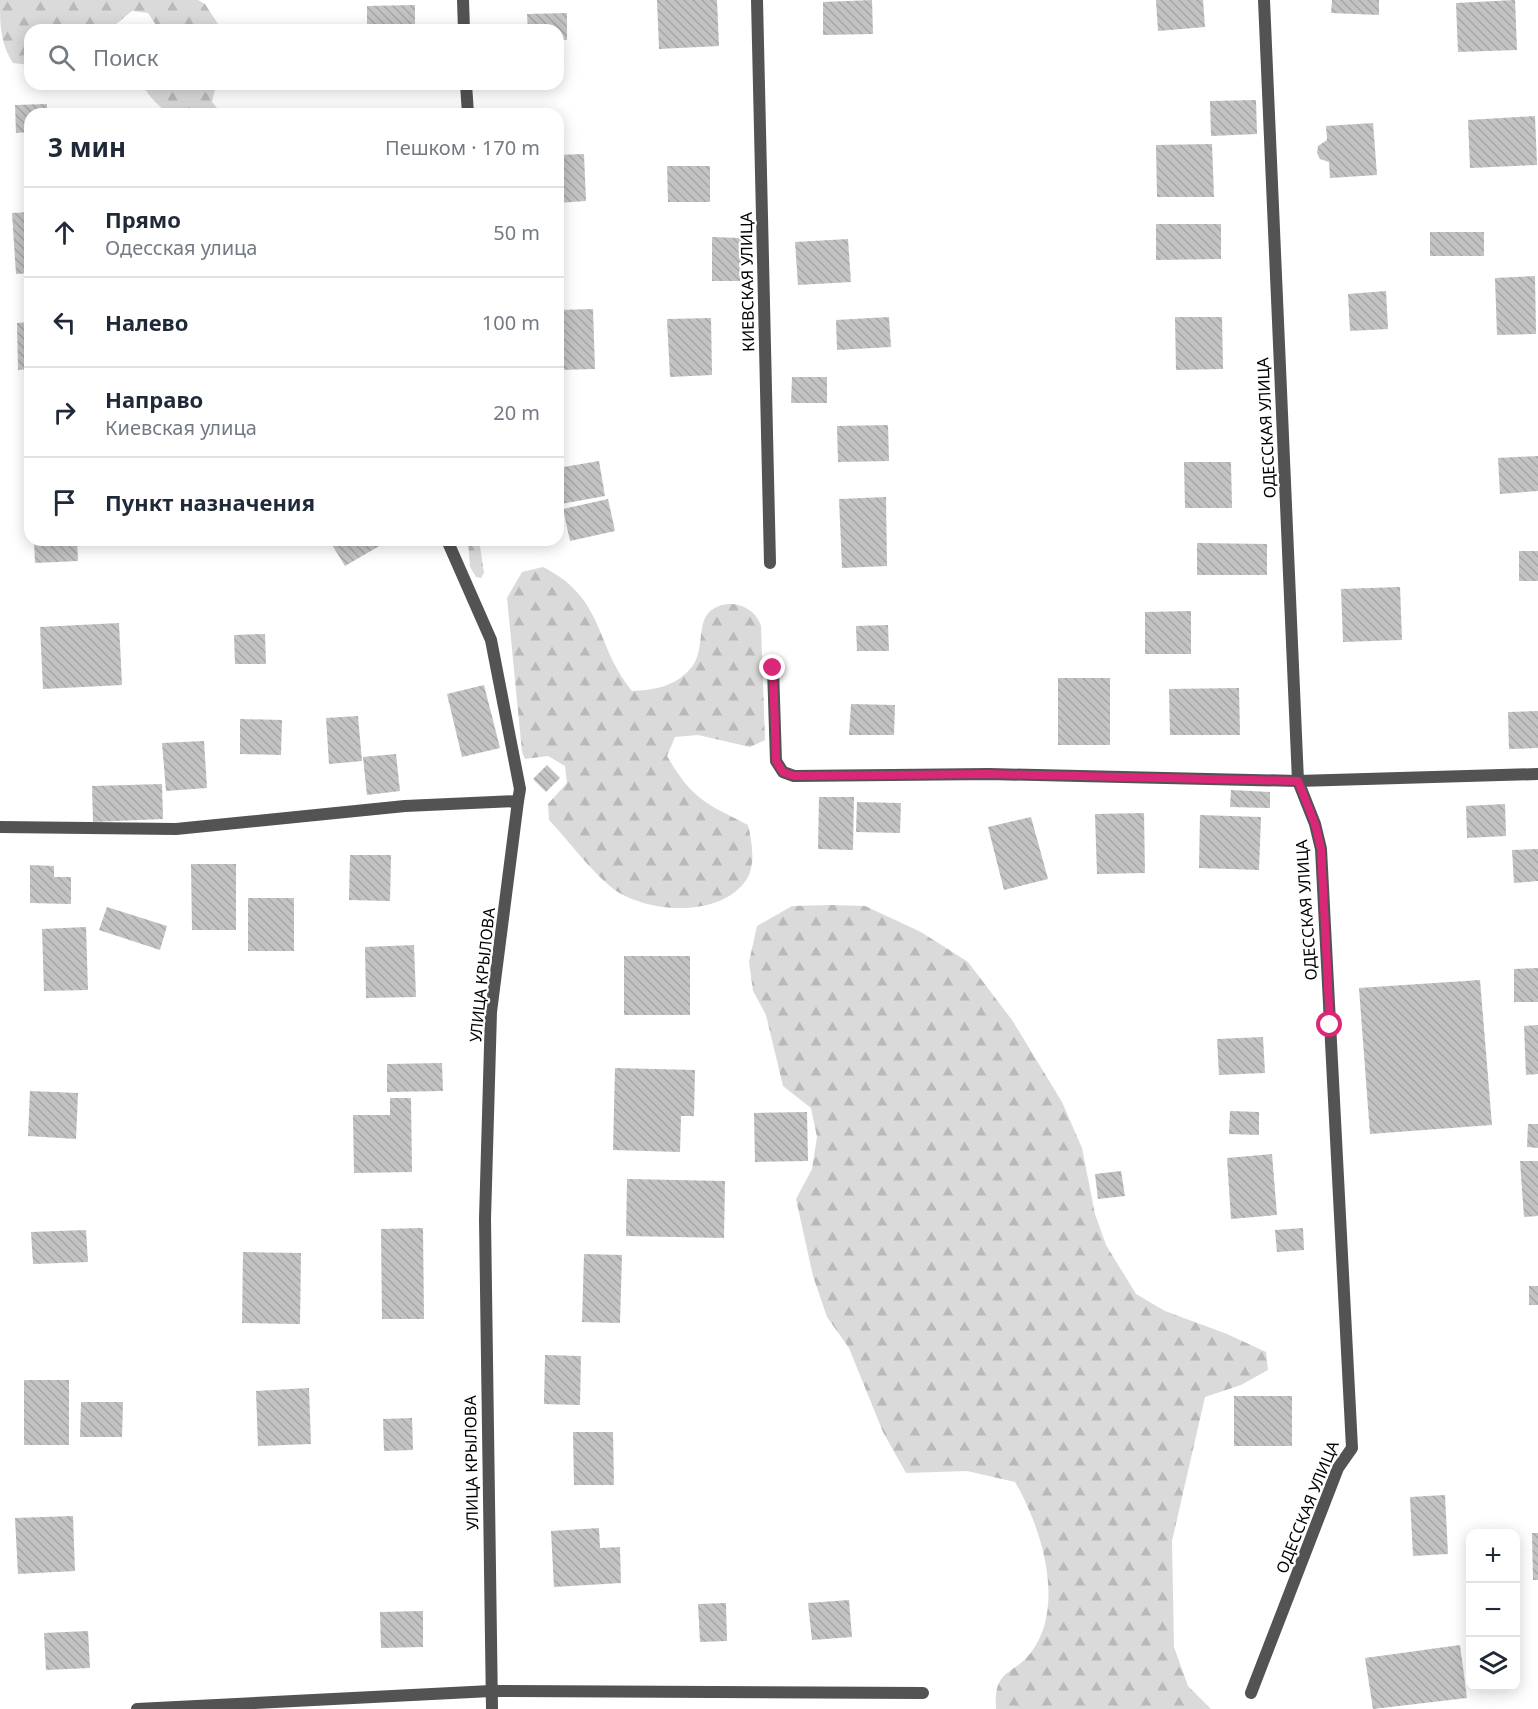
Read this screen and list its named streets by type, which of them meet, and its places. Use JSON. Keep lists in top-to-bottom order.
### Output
{
  "streets": {
    "street": ["КИЕВСКАЯ УЛИЦА", "ОДЕССКАЯ УЛИЦА", "УЛИЦА КРЫЛОВА"]
  },
  "page": {
    "search": "Поиск",
    "heading": ["3 мин", "Пешком · 170 m"],
    "list": [
      ["Прямо", "Одесская улица", "50 m"],
      ["Налево", "100 m"],
      ["Направо", "Киевская улица", "20 m"],
      "Пункт назначения"
    ],
    "map_buttons": ["+", "−"]
  }
}
